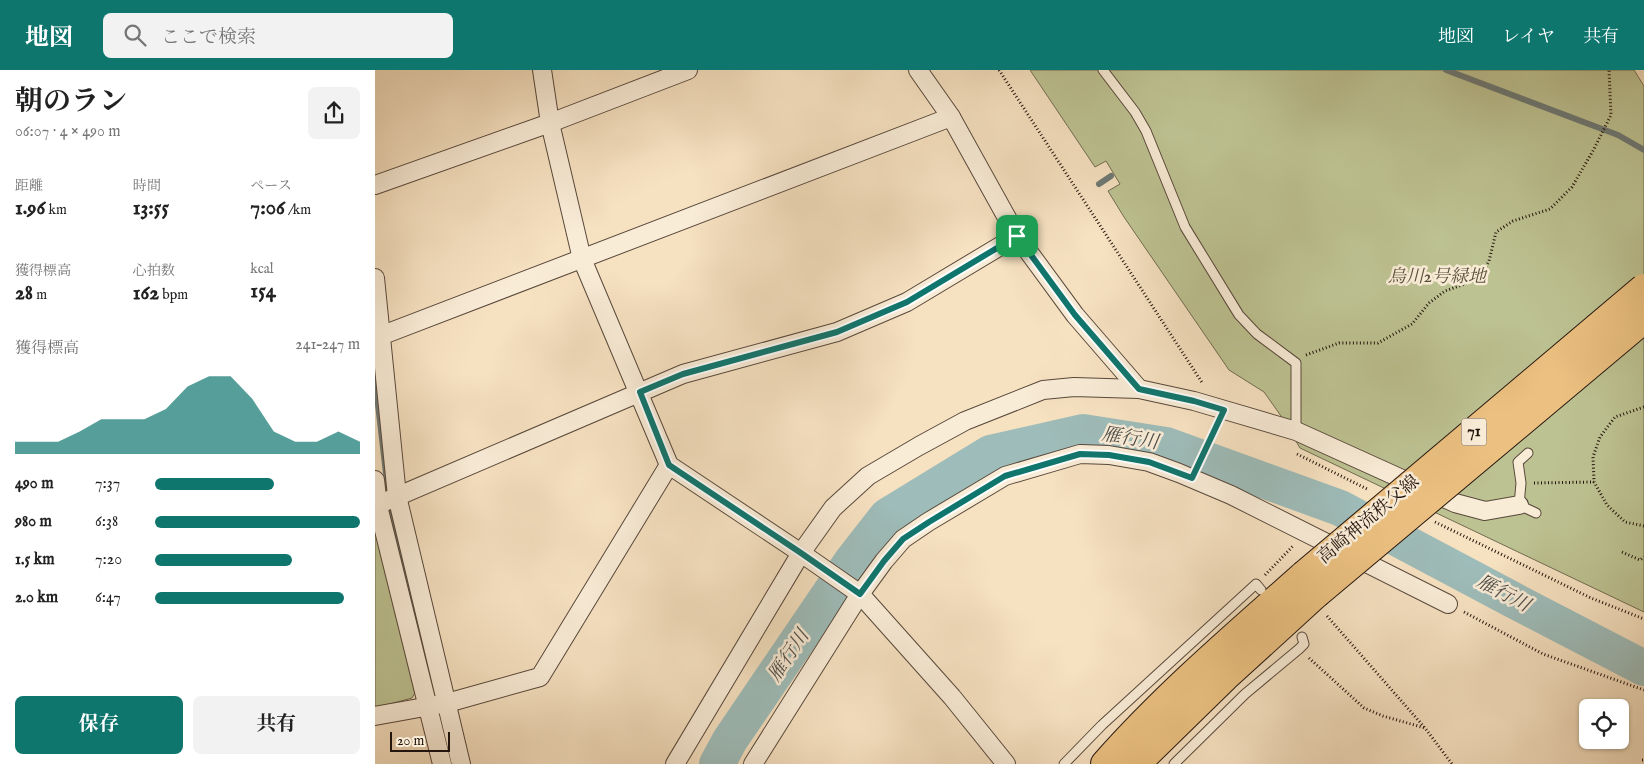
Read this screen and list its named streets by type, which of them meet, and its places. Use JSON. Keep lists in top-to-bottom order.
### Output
{
  "streets": {
    "main road": ["71", "高崎神流秩父線"]
  },
  "water": ["雁行川"],
  "parks": ["烏川2号緑地"],
  "scale_bar": "20 m",
  "page": {
    "header": "地図",
    "search": "ここで検索",
    "nav": ["地図", "レイヤ", "共有"],
    "heading": ["朝のラン", "06:07 · 4 × 490 m"],
    "stats": [
      ["距離", "1.96 km"],
      ["時間", "13:55"],
      ["ペース", "7:06 /km"],
      ["獲得標高", "28 m"],
      ["心拍数", "162 bpm"],
      ["kcal", "154"]
    ],
    "chart": ["獲得標高", "241–247 m"],
    "list": [
      {
        "name": "490 m",
        "note": "7:37"
      },
      {
        "name": "980 m",
        "note": "6:38"
      },
      {
        "name": "1.5 km",
        "note": "7:20"
      },
      {
        "name": "2.0 km",
        "note": "6:47"
      }
    ],
    "buttons": ["保存", "共有"],
    "scale": "20 m"
  }
}
